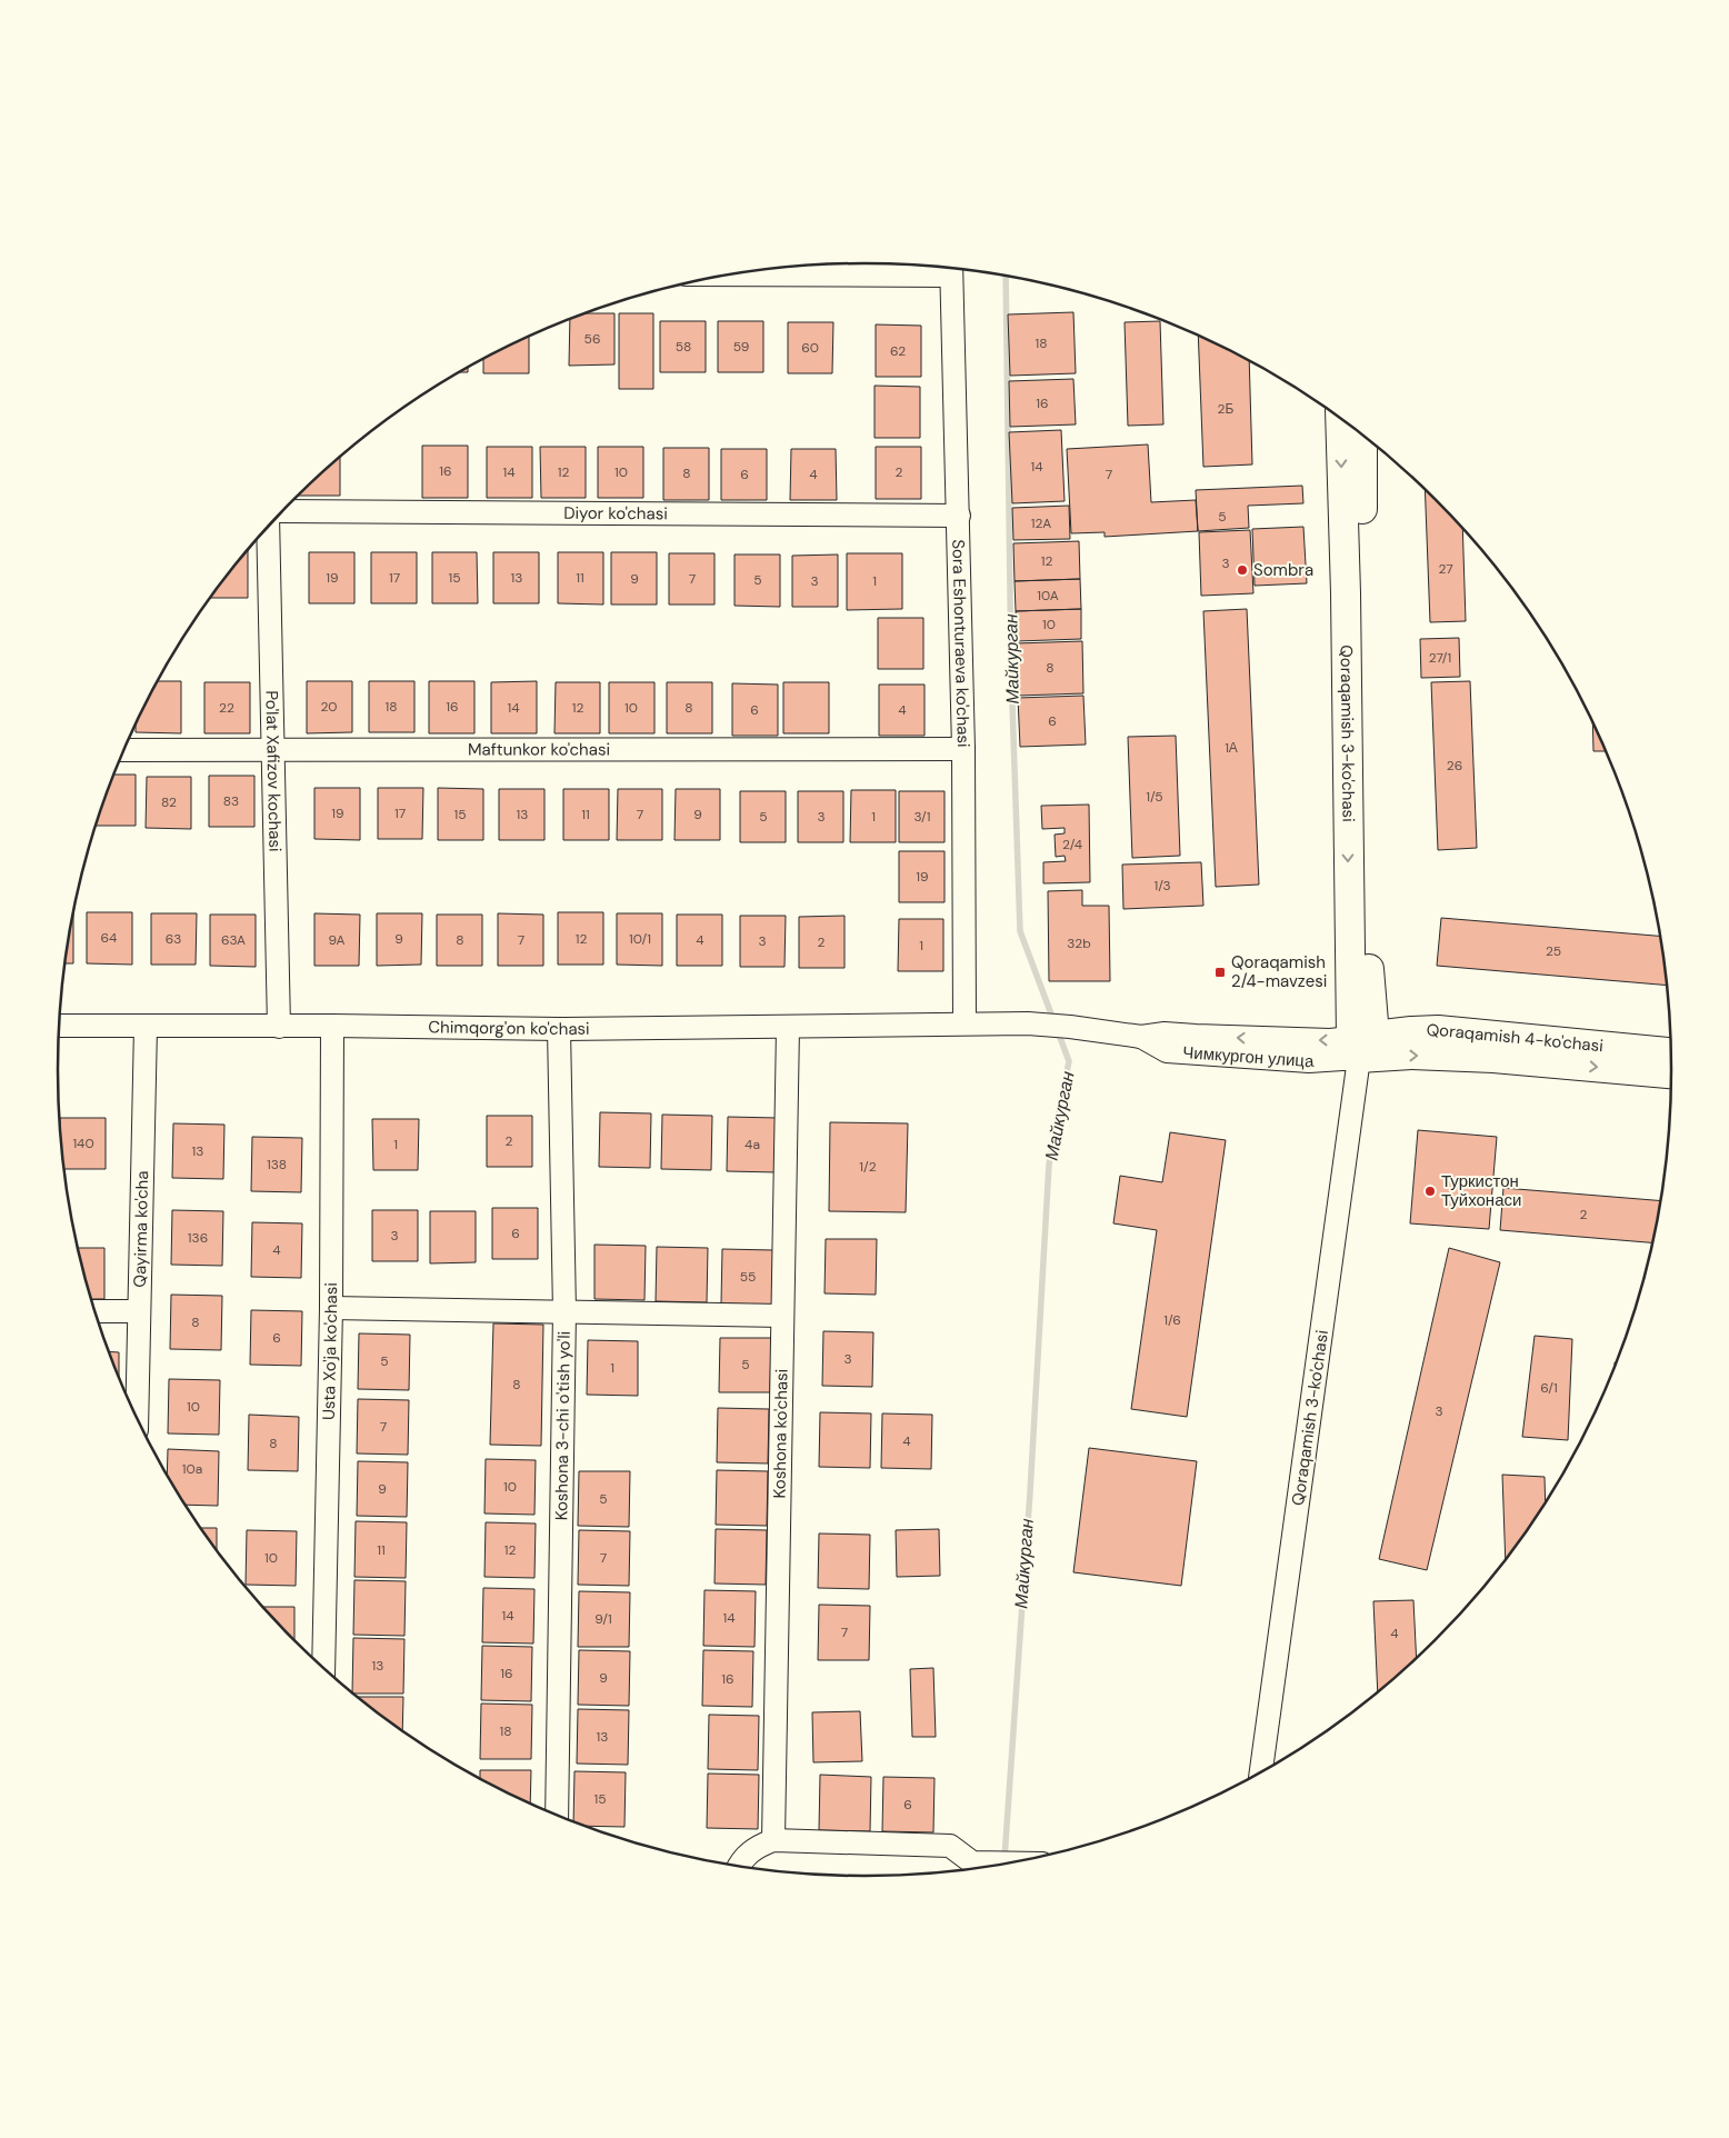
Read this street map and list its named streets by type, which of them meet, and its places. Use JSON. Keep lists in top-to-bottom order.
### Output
{
  "streets": {
    "main road": ["Qoraqamish 3-ko'chasi", "Qoraqamish 4-ko'chasi"],
    "street": [
      "Diyor ko'chasi",
      "Sora Eshonturaeva ko'chasi",
      "Maftunkor ko'chasi",
      "Po'lat Xafizov kochasi",
      "Chimqorg'on ko'chasi",
      "Чимкургон улица",
      "Qayirma ko'cha",
      "Usta Xo'ja ko'chasi",
      "Koshona 3-chi o'tish yo'li",
      "Koshona ko'chasi"
    ]
  },
  "crossings": [
    ["Diyor ko'chasi", "Sora Eshonturaeva ko'chasi"],
    ["Sora Eshonturaeva ko'chasi", "Maftunkor ko'chasi"],
    ["Sora Eshonturaeva ko'chasi", "Chimqorg'on ko'chasi"],
    ["Sora Eshonturaeva ko'chasi", "Чимкургон улица"],
    ["Qoraqamish 3-ko'chasi", "Qoraqamish 4-ko'chasi"],
    ["Qoraqamish 3-ko'chasi", "Чимкургон улица"],
    ["Maftunkor ko'chasi", "Po'lat Xafizov kochasi"],
    ["Po'lat Xafizov kochasi", "Chimqorg'on ko'chasi"],
    ["Chimqorg'on ko'chasi", "Чимкургон улица"],
    ["Chimqorg'on ko'chasi", "Qayirma ko'cha"],
    ["Chimqorg'on ko'chasi", "Usta Xo'ja ko'chasi"],
    ["Chimqorg'on ko'chasi", "Koshona 3-chi o'tish yo'li"],
    ["Chimqorg'on ko'chasi", "Koshona ko'chasi"],
    ["Qoraqamish 4-ko'chasi", "Чимкургон улица"]
  ],
  "water": ["Майкурган"],
  "places": {
    "other": ["Sombra", "Туркистон Туйхонаси"],
    "transit": ["Qoraqamish 2/4-mavzesi"]
  },
  "house_numbers": [
    "56",
    "18",
    "58",
    "59",
    "60",
    "62",
    "16",
    "2Б",
    "14",
    "16",
    "14",
    "12",
    "10",
    "2",
    "8",
    "6",
    "4",
    "7",
    "5",
    "12A",
    "12",
    "3",
    "27",
    "19",
    "17",
    "15",
    "13",
    "11",
    "9",
    "7",
    "5",
    "3",
    "1",
    "10A",
    "10",
    "27/1",
    "8",
    "20",
    "18",
    "16",
    "22",
    "14",
    "12",
    "10",
    "8",
    "6",
    "4",
    "6",
    "1А",
    "26",
    "1/5",
    "83",
    "82",
    "19",
    "17",
    "15",
    "13",
    "11",
    "7",
    "9",
    "5",
    "3",
    "1",
    "3/1",
    "2/4",
    "19",
    "1/3",
    "64",
    "63",
    "9",
    "12",
    "10/1",
    "63A",
    "9A",
    "8",
    "7",
    "4",
    "3",
    "2",
    "32b",
    "1",
    "25",
    "2",
    "140",
    "1",
    "4a",
    "13",
    "138",
    "1/2",
    "2",
    "6",
    "3",
    "136",
    "4",
    "55",
    "1/6",
    "8",
    "6",
    "3",
    "5",
    "5",
    "1",
    "8",
    "6/1",
    "10",
    "3",
    "7",
    "4",
    "8",
    "10a",
    "10",
    "9",
    "5",
    "11",
    "12",
    "10",
    "7",
    "14",
    "14",
    "9/1",
    "7",
    "4",
    "13",
    "16",
    "9",
    "16",
    "18",
    "13",
    "15",
    "6"
  ]
}
